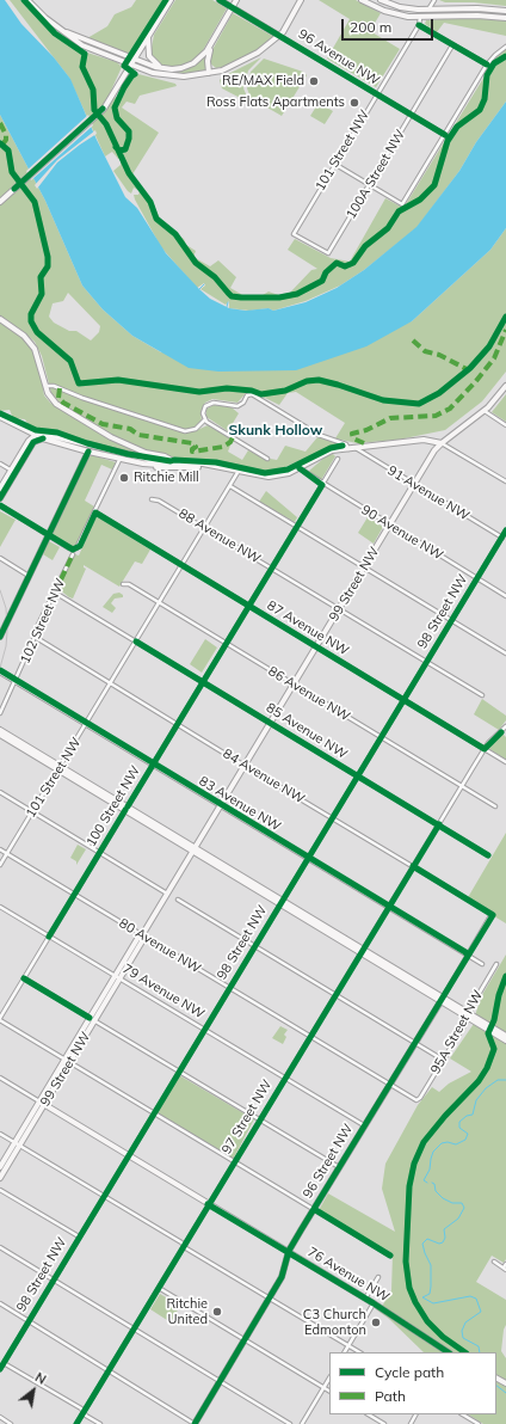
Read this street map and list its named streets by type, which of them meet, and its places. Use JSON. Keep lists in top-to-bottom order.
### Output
{
  "streets": {
    "main road": [
      "96 Avenue NW",
      "99 Street NW",
      "96 Street NW",
      "76 Avenue NW"
    ],
    "street": [
      "101 Street NW",
      "100A Street NW",
      "91 Avenue NW",
      "90 Avenue NW",
      "88 Avenue NW",
      "98 Street NW",
      "102 Street NW",
      "87 Avenue NW",
      "86 Avenue NW",
      "85 Avenue NW",
      "84 Avenue NW",
      "83 Avenue NW",
      "100 Street NW",
      "80 Avenue NW",
      "79 Avenue NW",
      "95A Street NW",
      "97 Street NW"
    ]
  },
  "crossings": [
    ["96 Avenue NW", "101 Street NW"],
    ["96 Avenue NW", "100A Street NW"],
    ["101 Street NW", "100A Street NW"],
    ["101 Street NW", "88 Avenue NW"],
    ["101 Street NW", "87 Avenue NW"],
    ["101 Street NW", "86 Avenue NW"],
    ["101 Street NW", "85 Avenue NW"],
    ["101 Street NW", "84 Avenue NW"],
    ["101 Street NW", "83 Avenue NW"],
    ["101 Street NW", "80 Avenue NW"],
    ["91 Avenue NW", "99 Street NW"],
    ["91 Avenue NW", "98 Street NW"],
    ["90 Avenue NW", "99 Street NW"],
    ["90 Avenue NW", "98 Street NW"],
    ["90 Avenue NW", "100 Street NW"],
    ["88 Avenue NW", "99 Street NW"],
    ["88 Avenue NW", "98 Street NW"],
    ["88 Avenue NW", "100 Street NW"],
    ["99 Street NW", "87 Avenue NW"],
    ["99 Street NW", "86 Avenue NW"],
    ["99 Street NW", "85 Avenue NW"],
    ["99 Street NW", "84 Avenue NW"],
    ["99 Street NW", "83 Avenue NW"],
    ["99 Street NW", "80 Avenue NW"],
    ["99 Street NW", "79 Avenue NW"],
    ["99 Street NW", "76 Avenue NW"],
    ["98 Street NW", "87 Avenue NW"],
    ["98 Street NW", "86 Avenue NW"],
    ["98 Street NW", "85 Avenue NW"],
    ["98 Street NW", "84 Avenue NW"],
    ["98 Street NW", "83 Avenue NW"],
    ["98 Street NW", "80 Avenue NW"],
    ["98 Street NW", "79 Avenue NW"],
    ["98 Street NW", "76 Avenue NW"],
    ["102 Street NW", "85 Avenue NW"],
    ["102 Street NW", "84 Avenue NW"],
    ["102 Street NW", "83 Avenue NW"],
    ["87 Avenue NW", "100 Street NW"],
    ["87 Avenue NW", "97 Street NW"],
    ["86 Avenue NW", "100 Street NW"],
    ["86 Avenue NW", "97 Street NW"],
    ["85 Avenue NW", "100 Street NW"],
    ["85 Avenue NW", "97 Street NW"],
    ["84 Avenue NW", "100 Street NW"],
    ["84 Avenue NW", "97 Street NW"],
    ["84 Avenue NW", "96 Street NW"],
    ["83 Avenue NW", "100 Street NW"],
    ["83 Avenue NW", "97 Street NW"],
    ["83 Avenue NW", "96 Street NW"],
    ["100 Street NW", "80 Avenue NW"],
    ["100 Street NW", "79 Avenue NW"],
    ["80 Avenue NW", "95A Street NW"],
    ["80 Avenue NW", "97 Street NW"],
    ["80 Avenue NW", "96 Street NW"],
    ["79 Avenue NW", "97 Street NW"],
    ["79 Avenue NW", "96 Street NW"],
    ["97 Street NW", "76 Avenue NW"],
    ["96 Street NW", "76 Avenue NW"]
  ],
  "districts": ["Skunk Hollow"],
  "places": [
    "RE/MAX Field",
    "Ross Flats Apartments",
    "Ritchie Mill",
    "Ritchie United",
    "C3 Church Edmonton"
  ],
  "legend": ["Cycle path", "Path"],
  "scale_bar": "200 m",
  "north": "top right"
}
